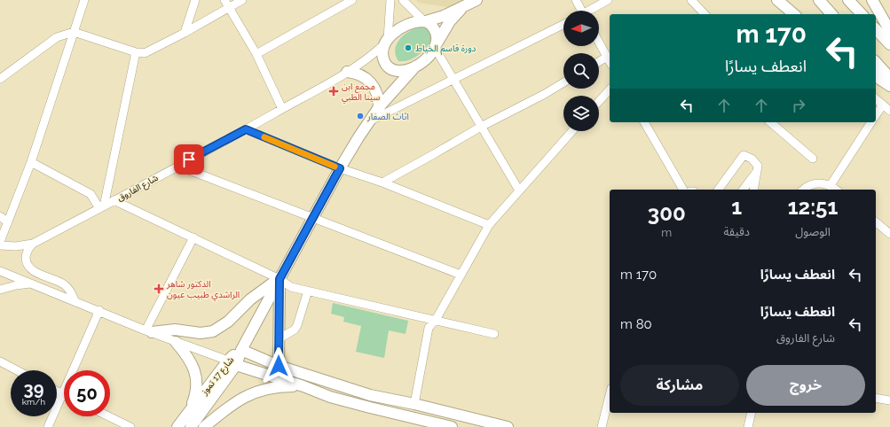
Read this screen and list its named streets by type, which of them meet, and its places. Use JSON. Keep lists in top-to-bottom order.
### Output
{
  "streets": {
    "main road": ["شارع الفاروق", "شارع 17 تموز"]
  },
  "crossings": [
    ["شارع الفاروق", "شارع 17 تموز"]
  ],
  "places": {
    "other": ["دورة قاسم الخياط", "اثاث الصفار"],
    "health": ["مجمع ابن سينا الطبي", "الدكتور شاهر الراشدي طبيب عيون"]
  },
  "north": "left",
  "page": {
    "turn": ["170 m", "انعطف يسارًا"],
    "eta": [
      "12:51",
      "الوصول",
      "1",
      "دقيقة",
      "300",
      "m"
    ],
    "list": [
      {
        "name": "انعطف يسارًا",
        "value": "170 m"
      },
      {
        "name": "انعطف يسارًا",
        "note": "شارع الفاروق",
        "value": "80 m"
      }
    ],
    "buttons": ["خروج", "مشاركة"],
    "speed": "39 km/h",
    "limit": "50"
  }
}
